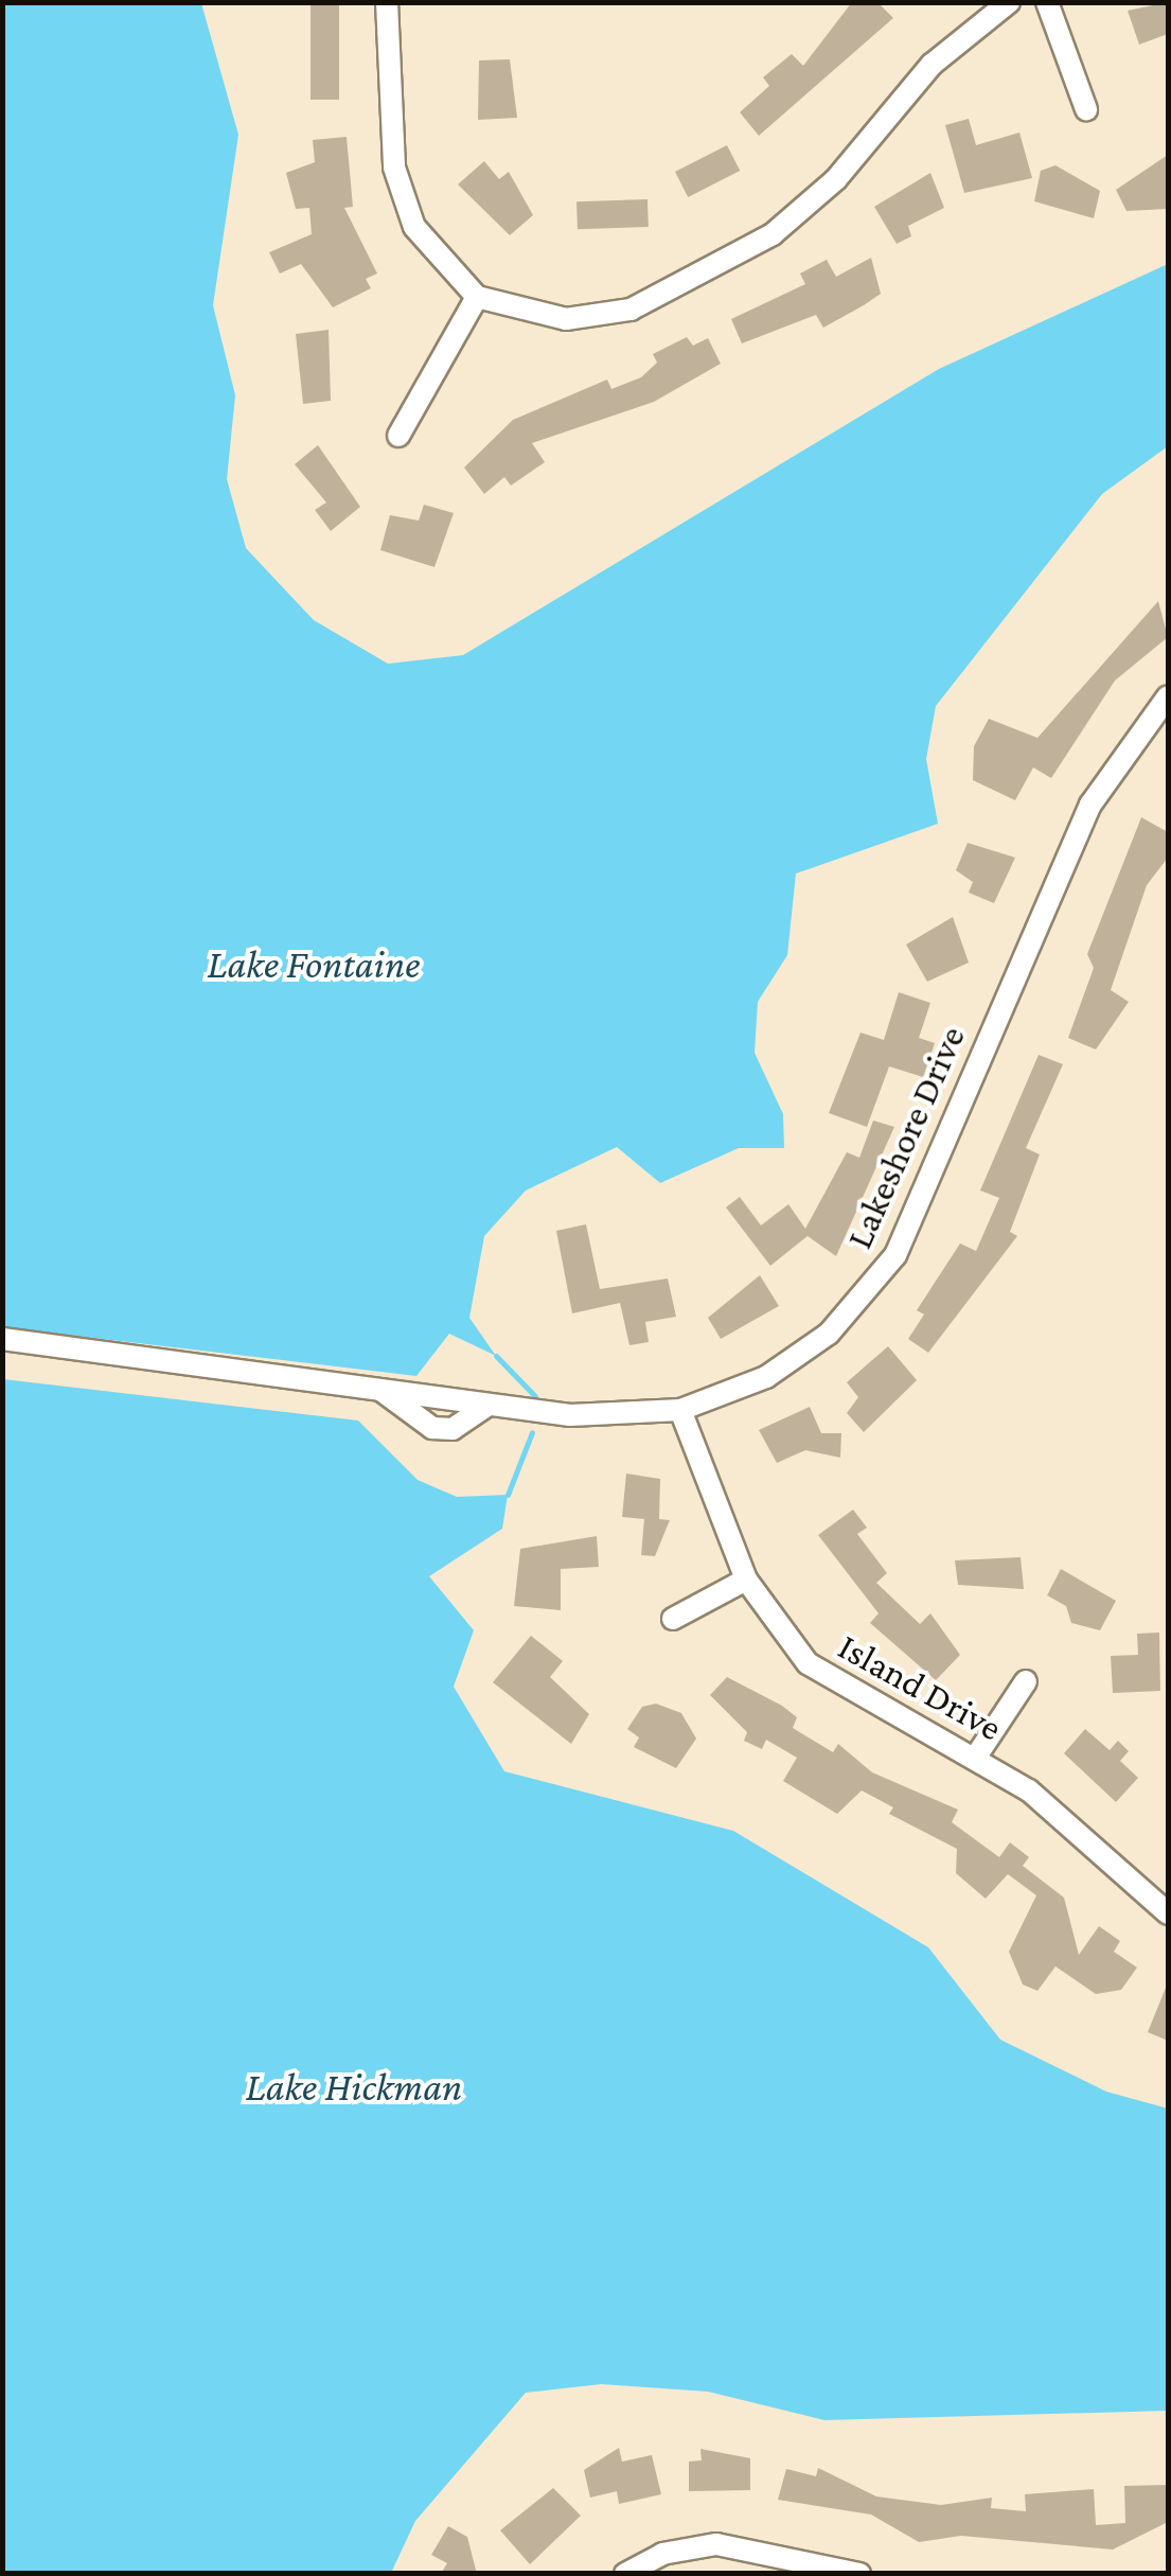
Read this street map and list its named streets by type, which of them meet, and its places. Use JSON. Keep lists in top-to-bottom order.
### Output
{
  "streets": {
    "street": ["Lakeshore Drive", "Island Drive"]
  },
  "crossings": [
    ["Lakeshore Drive", "Island Drive"]
  ],
  "water": ["Lake Fontaine", "Lake Hickman"]
}
